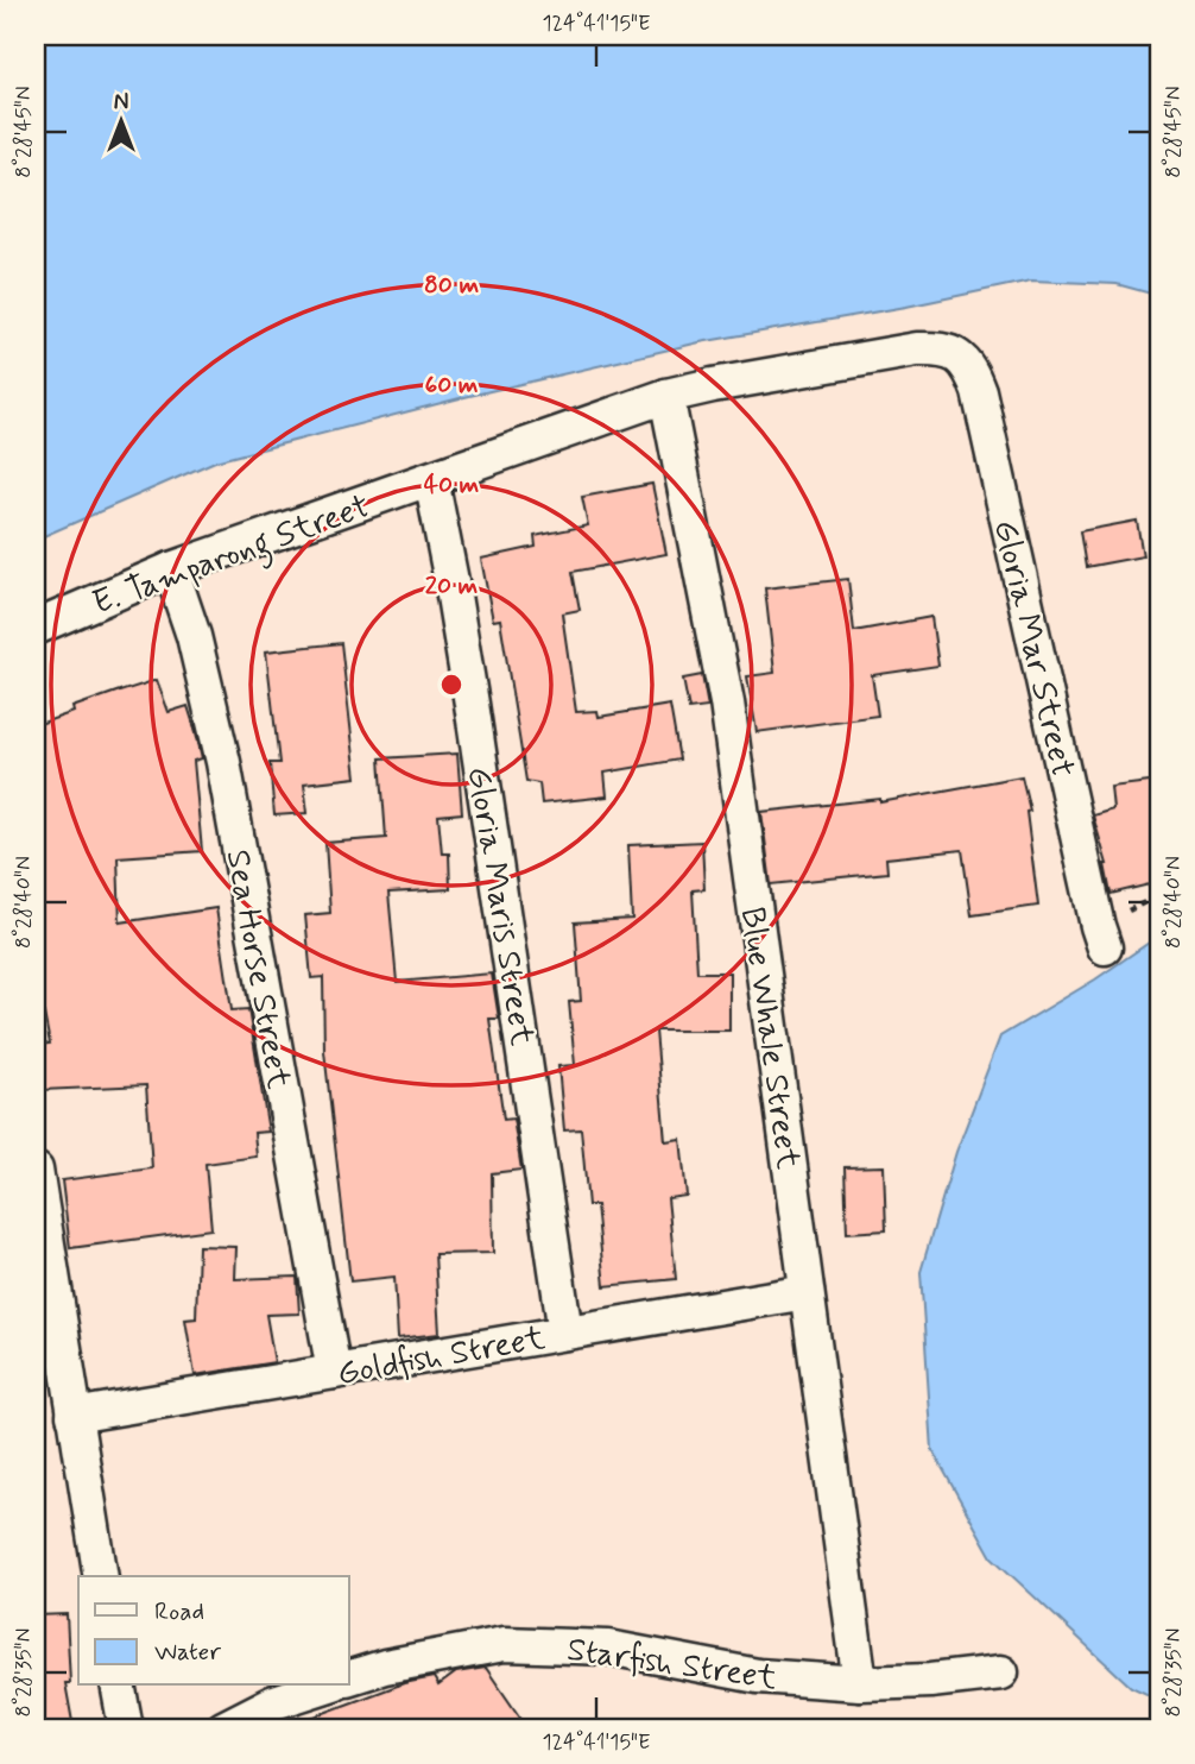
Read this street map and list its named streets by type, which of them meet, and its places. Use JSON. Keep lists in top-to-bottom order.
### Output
{
  "streets": {
    "street": [
      "E. Tamparong Street",
      "Gloria Mar Street",
      "Gloria Maris Street",
      "Sea Horse Street",
      "Blue Whale Street",
      "Goldfish Street",
      "Starfish Street"
    ]
  },
  "crossings": [
    ["E. Tamparong Street", "Gloria Mar Street"],
    ["E. Tamparong Street", "Gloria Maris Street"],
    ["E. Tamparong Street", "Sea Horse Street"],
    ["E. Tamparong Street", "Blue Whale Street"],
    ["Gloria Maris Street", "Goldfish Street"],
    ["Sea Horse Street", "Goldfish Street"],
    ["Blue Whale Street", "Goldfish Street"],
    ["Blue Whale Street", "Starfish Street"]
  ],
  "legend": ["Road", "Water"],
  "north": "top",
  "coordinates": [
    "124°41'15\"E",
    "8°28'45\"N",
    "8°28'40\"N",
    "8°28'35\"N"
  ],
  "rings": [
    "80 m",
    "60 m",
    "40 m",
    "20 m"
  ]
}
